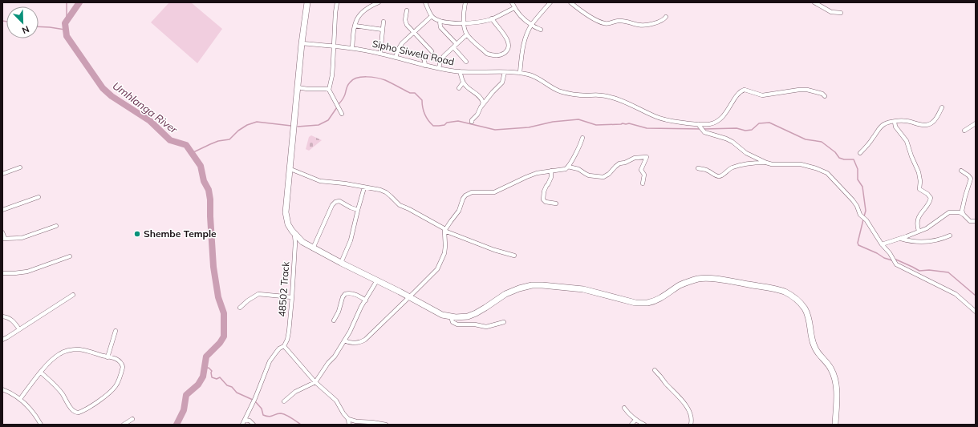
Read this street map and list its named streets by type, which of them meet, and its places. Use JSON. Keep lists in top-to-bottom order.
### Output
{
  "streets": {
    "street": ["Sipho Siwela Road", "48502 Track"]
  },
  "water": ["Umhlanga River"],
  "places": ["Shembe Temple"],
  "north": "bottom right"
}
